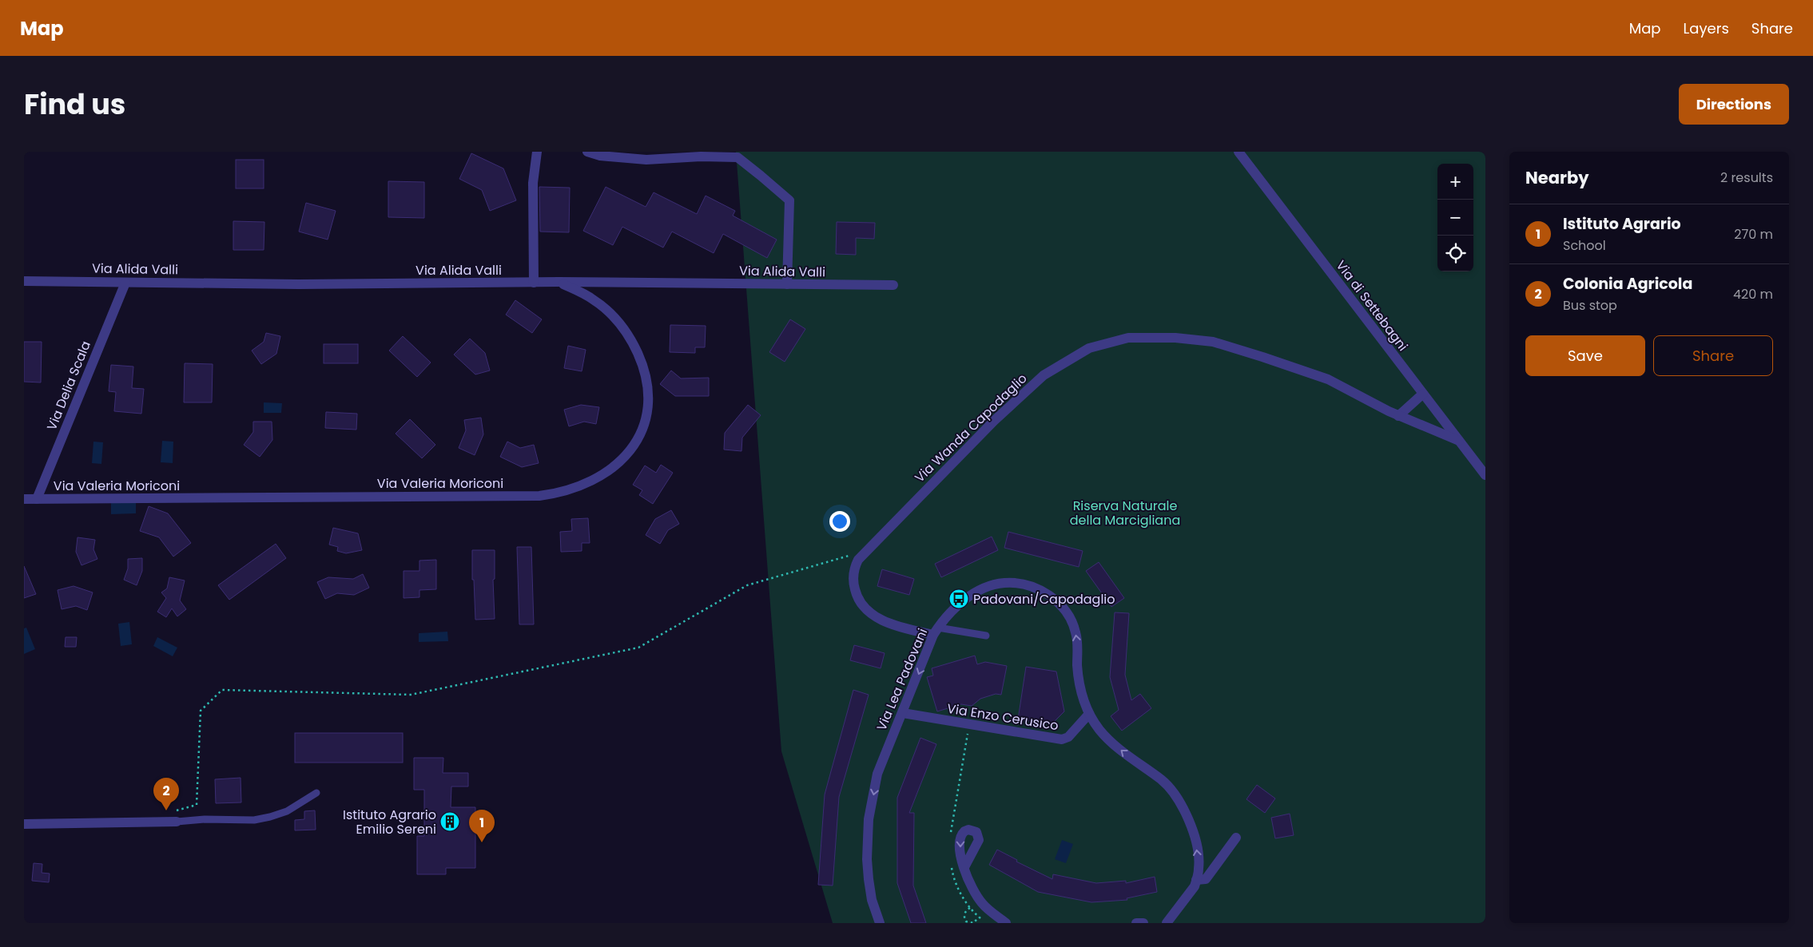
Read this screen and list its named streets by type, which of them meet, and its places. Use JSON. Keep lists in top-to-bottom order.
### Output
{
  "streets": {
    "street": [
      "Via Alida Valli",
      "Via di Settebagni",
      "Via Delia Scala",
      "Via Wanda Capodaglio",
      "Via Valeria Moriconi",
      "Via Lea Padovani",
      "Via Enzo Cerusico"
    ]
  },
  "crossings": [
    ["Via Alida Valli", "Via Delia Scala"],
    ["Via Alida Valli", "Via Valeria Moriconi"],
    ["Via di Settebagni", "Via Wanda Capodaglio"],
    ["Via Delia Scala", "Via Valeria Moriconi"],
    ["Via Wanda Capodaglio", "Via Lea Padovani"],
    ["Via Lea Padovani", "Via Enzo Cerusico"]
  ],
  "parks": ["Riserva Naturale della Marcigliana"],
  "places": {
    "bus stop": ["Padovani/Capodaglio"],
    "building": ["Istituto Agrario Emilio Sereni"]
  },
  "page": {
    "header": "Map",
    "nav": ["Map", "Layers", "Share"],
    "title": "Find us",
    "buttons": [
      "Directions",
      ["Save", "Share"]
    ],
    "heading": ["Nearby", "2 results"],
    "map_buttons": ["+", "−"],
    "list": [
      {
        "mark": "1",
        "name": "Istituto Agrario",
        "note": "School",
        "value": "270 m"
      },
      {
        "mark": "2",
        "name": "Colonia Agricola",
        "note": "Bus stop",
        "value": "420 m"
      }
    ],
    "pins": ["2", "1"]
  }
}
